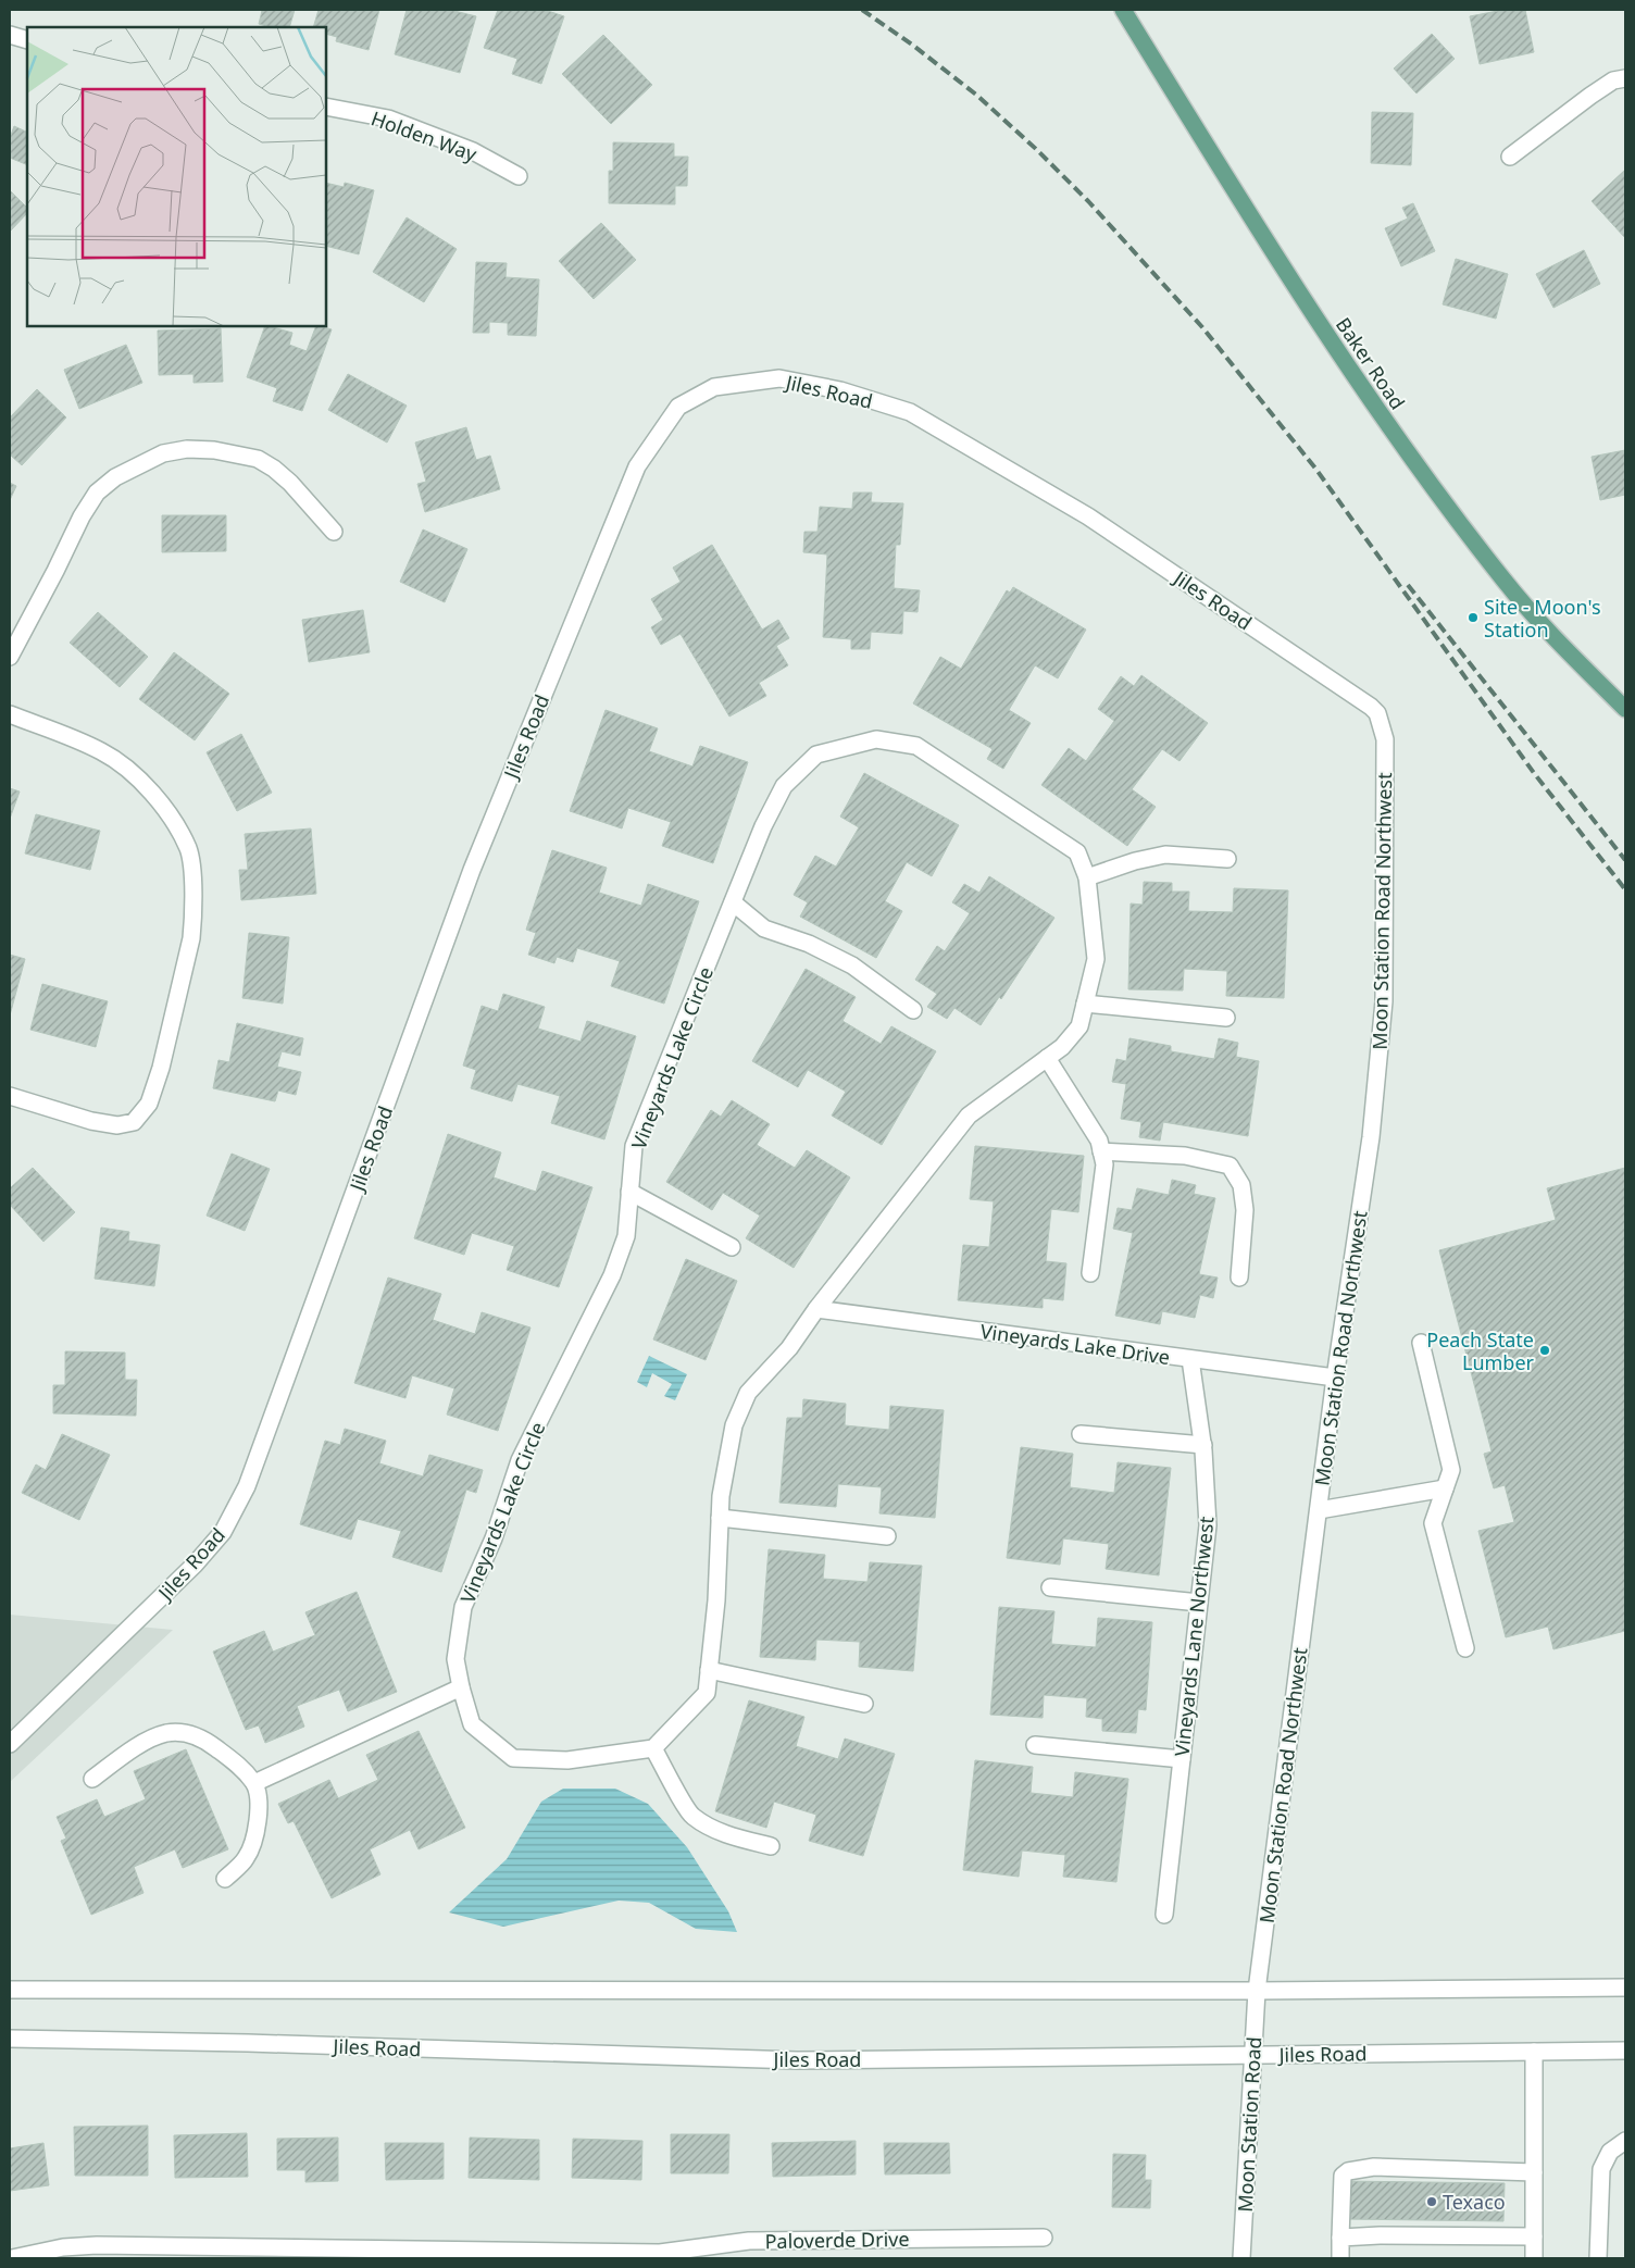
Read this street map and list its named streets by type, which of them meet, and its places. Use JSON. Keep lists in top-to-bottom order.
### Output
{
  "streets": {
    "main road": ["Baker Road"],
    "street": [
      "Holden Way",
      "Jiles Road",
      "Moon Station Road Northwest",
      "Vineyards Lake Circle",
      "Vineyards Lake Drive",
      "Vineyards Lane Northwest",
      "Moon Station Road",
      "Paloverde Drive"
    ]
  },
  "crossings": [
    ["Jiles Road", "Moon Station Road Northwest"],
    ["Jiles Road", "Moon Station Road"],
    ["Moon Station Road Northwest", "Vineyards Lake Drive"],
    ["Moon Station Road Northwest", "Moon Station Road"],
    ["Vineyards Lake Circle", "Vineyards Lake Drive"],
    ["Vineyards Lake Drive", "Vineyards Lane Northwest"]
  ],
  "places": ["Site - Moon's Station", "Peach State Lumber", "Texaco"]
}
